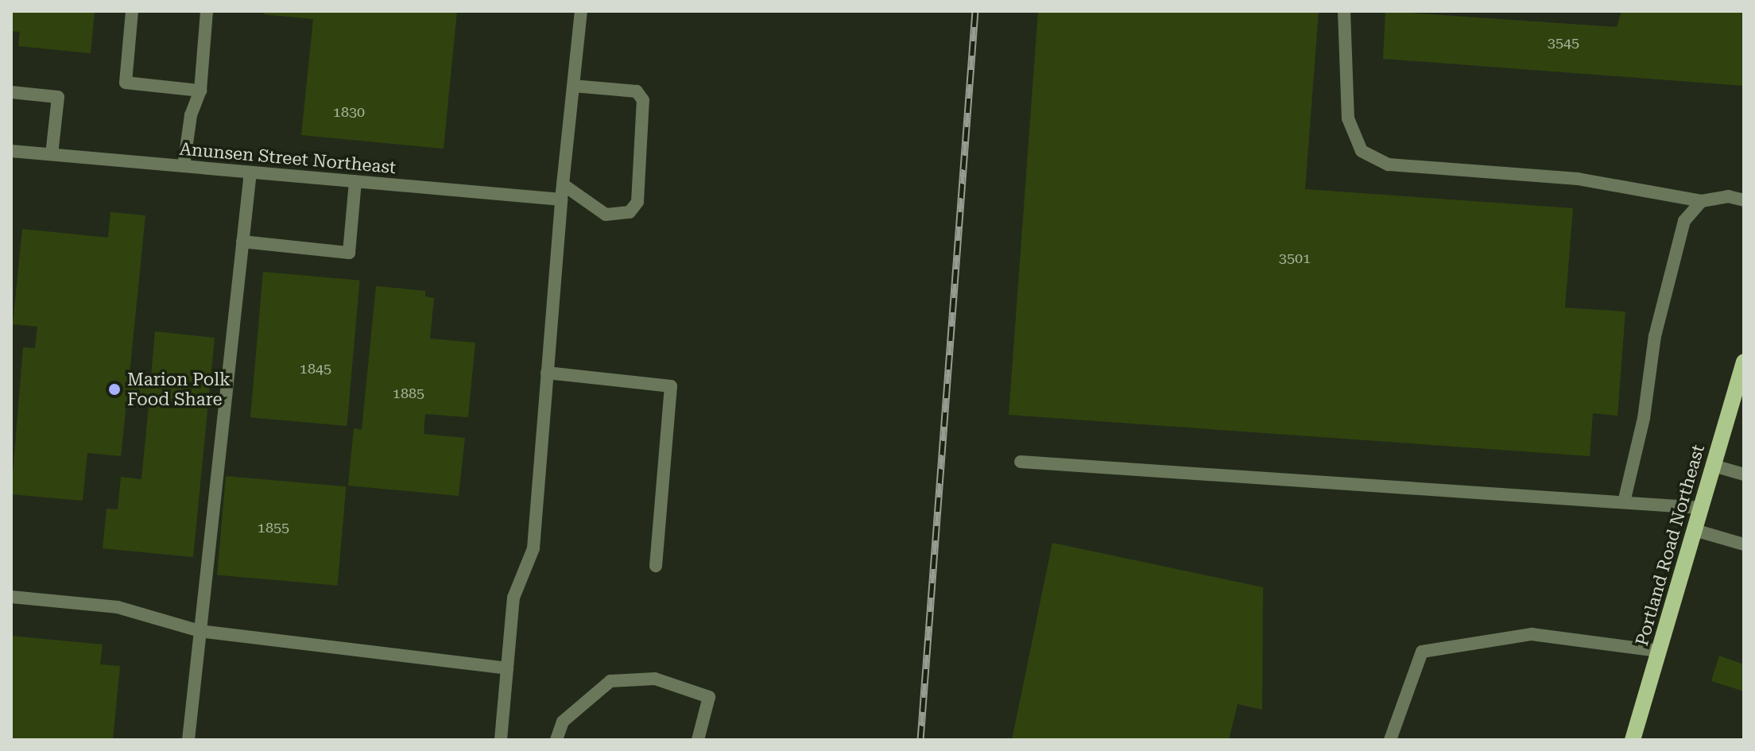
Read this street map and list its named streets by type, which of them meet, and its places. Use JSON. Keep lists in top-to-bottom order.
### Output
{
  "streets": {
    "main road": ["Portland Road Northeast"],
    "street": ["Anunsen Street Northeast"]
  },
  "places": ["Marion Polk Food Share"],
  "house_numbers": [
    "3545",
    "1830",
    "3501",
    "1845",
    "1885",
    "1855"
  ]
}
